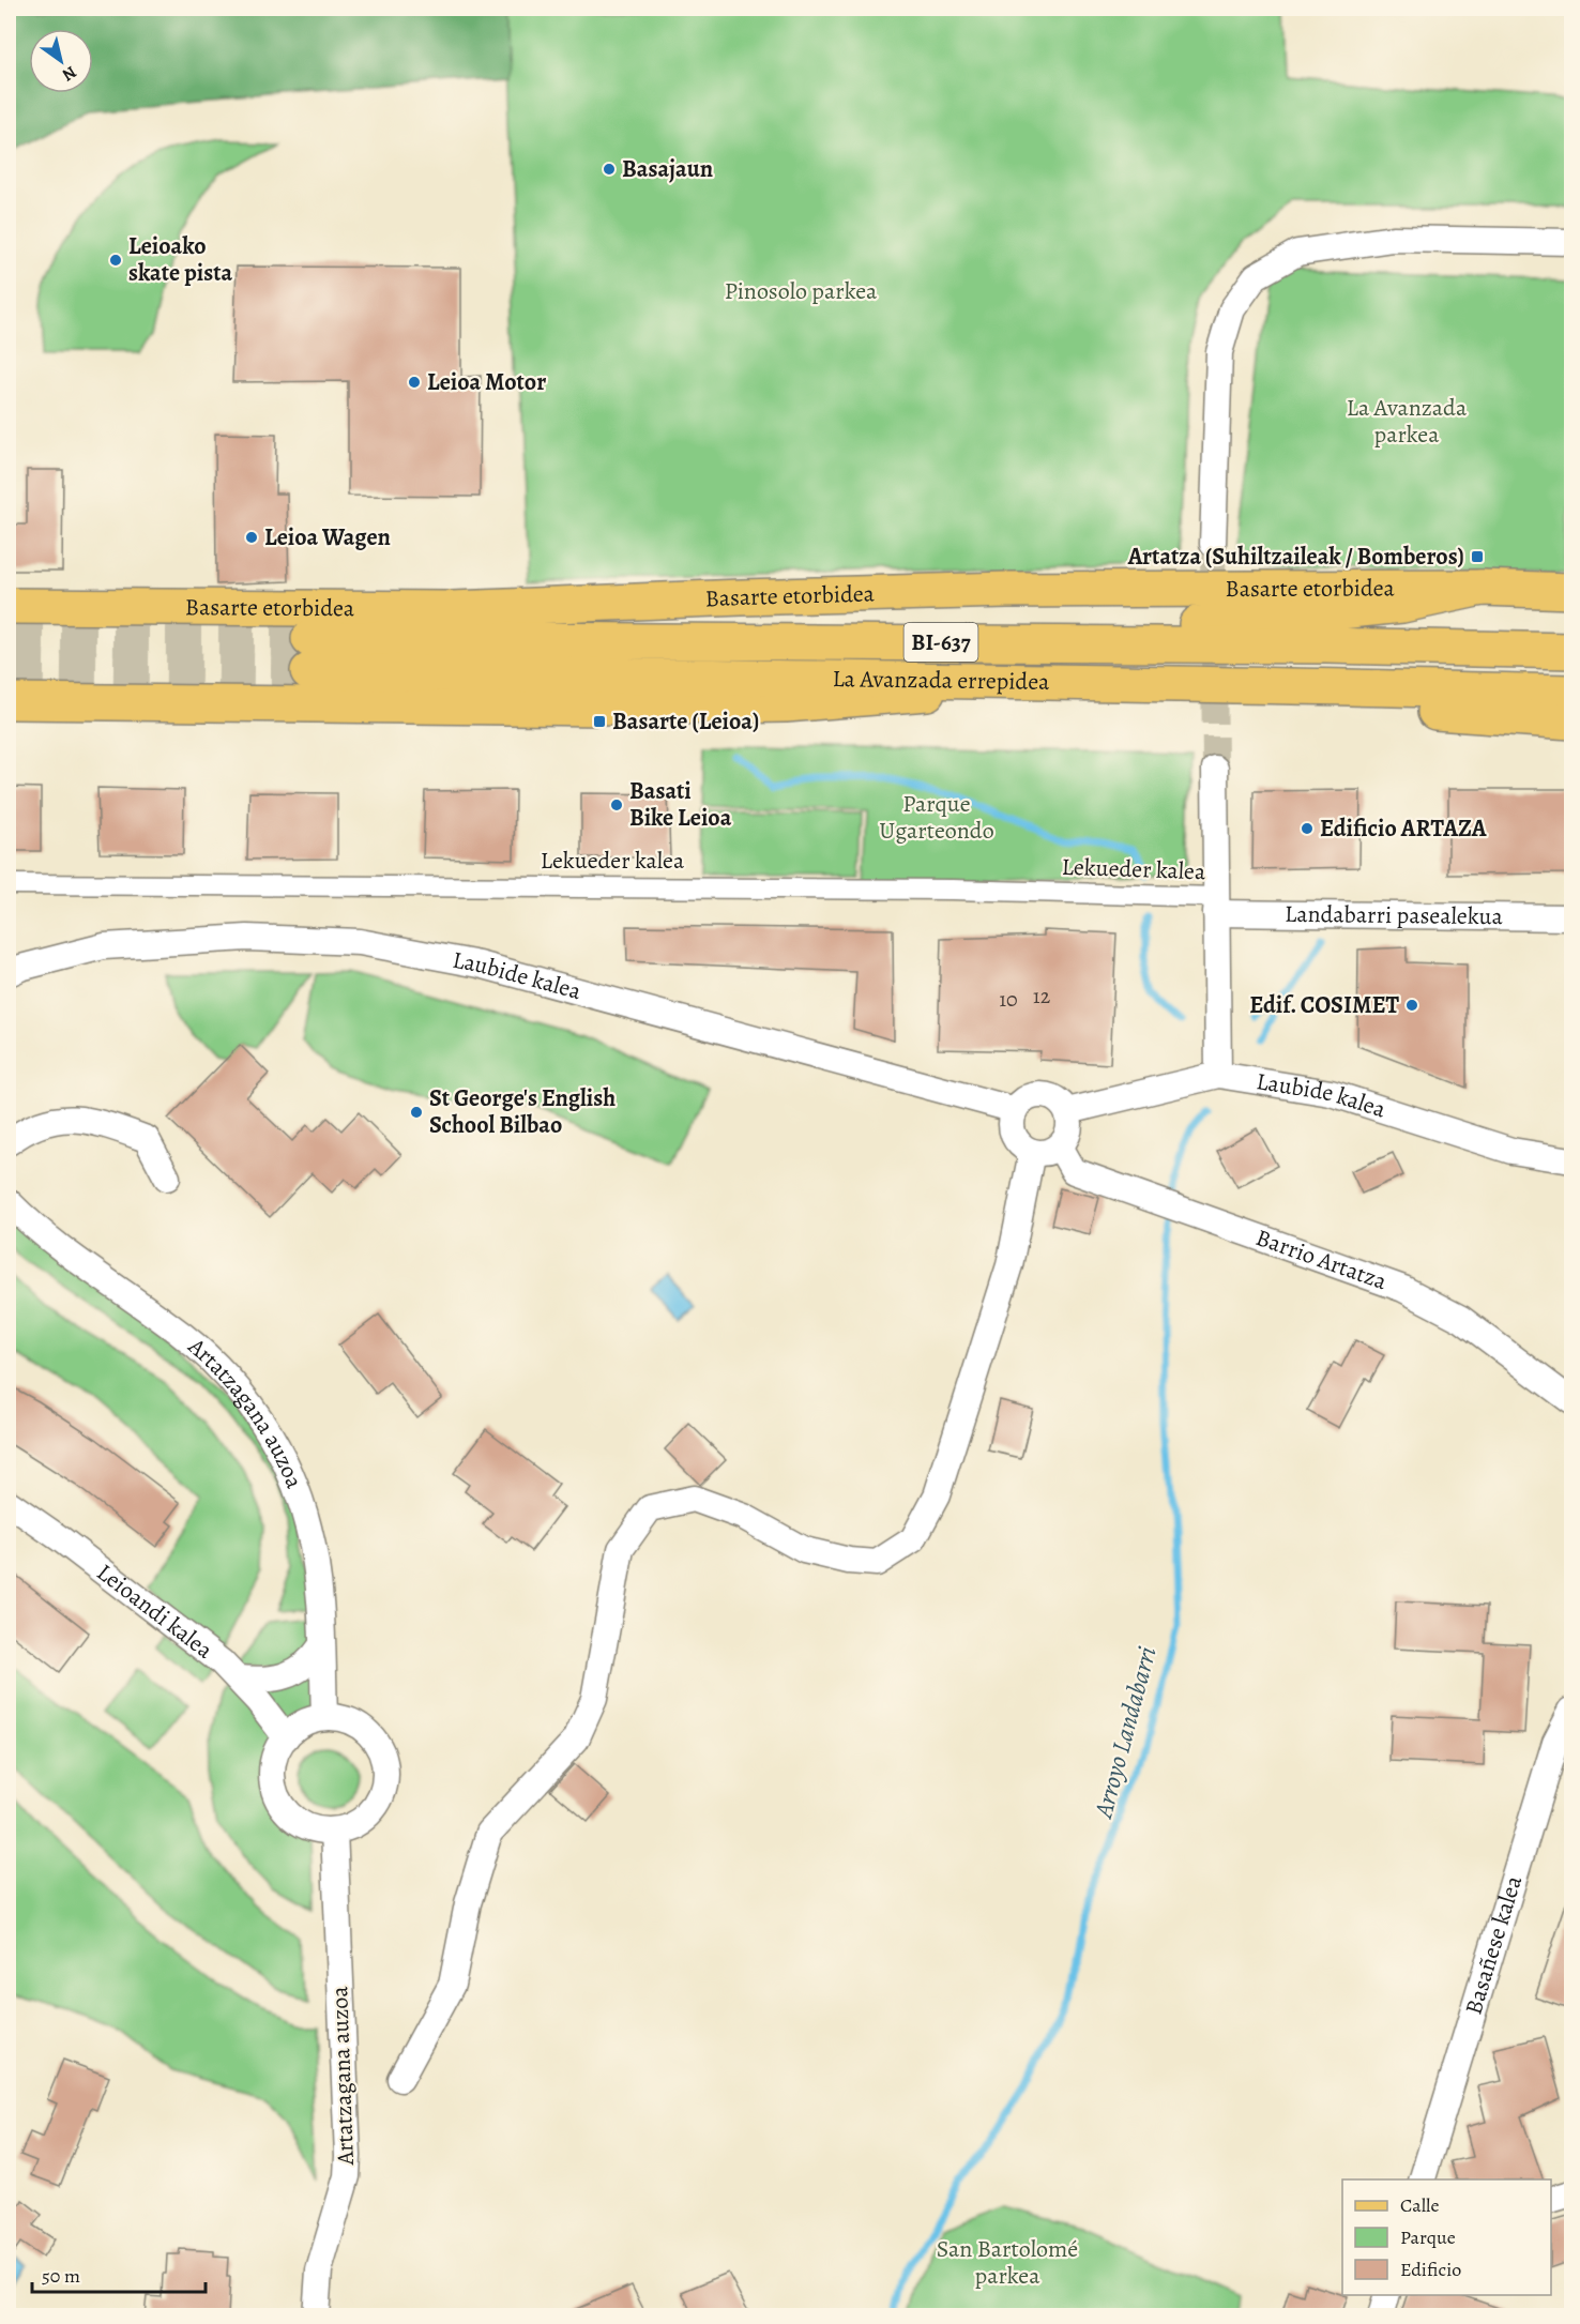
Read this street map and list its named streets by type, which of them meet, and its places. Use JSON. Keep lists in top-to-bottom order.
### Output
{
  "streets": {
    "main road": ["Basarte etorbidea", "BI-637", "La Avanzada errepidea"],
    "street": [
      "Lekueder kalea",
      "Landabarri pasealekua",
      "Laubide kalea",
      "Barrio Artatza",
      "Artatzagana auzoa",
      "Leioandi kalea",
      "Basañese kalea"
    ]
  },
  "crossings": [
    ["Lekueder kalea", "Landabarri pasealekua"],
    ["Laubide kalea", "Barrio Artatza"],
    ["Artatzagana auzoa", "Leioandi kalea"]
  ],
  "water": ["Arroyo Landabarri"],
  "parks": [
    "Pinosolo parkea",
    "La Avanzada parkea",
    "Parque Ugarteondo",
    "San Bartolomé parkea"
  ],
  "places": {
    "other": [
      "Basajaun",
      "Leioako skate pista",
      "Leioa Motor",
      "Leioa Wagen",
      "Basati Bike Leioa",
      "Edificio ARTAZA",
      "Edif. COSIMET",
      "St George's English School Bilbao"
    ],
    "transit": ["Artatza (Suhiltzaileak / Bomberos)", "Basarte (Leioa)"]
  },
  "house_numbers": ["12", "10"],
  "legend": ["Calle", "Parque", "Edificio"],
  "scale_bar": "50 m",
  "north": "bottom right"
}
